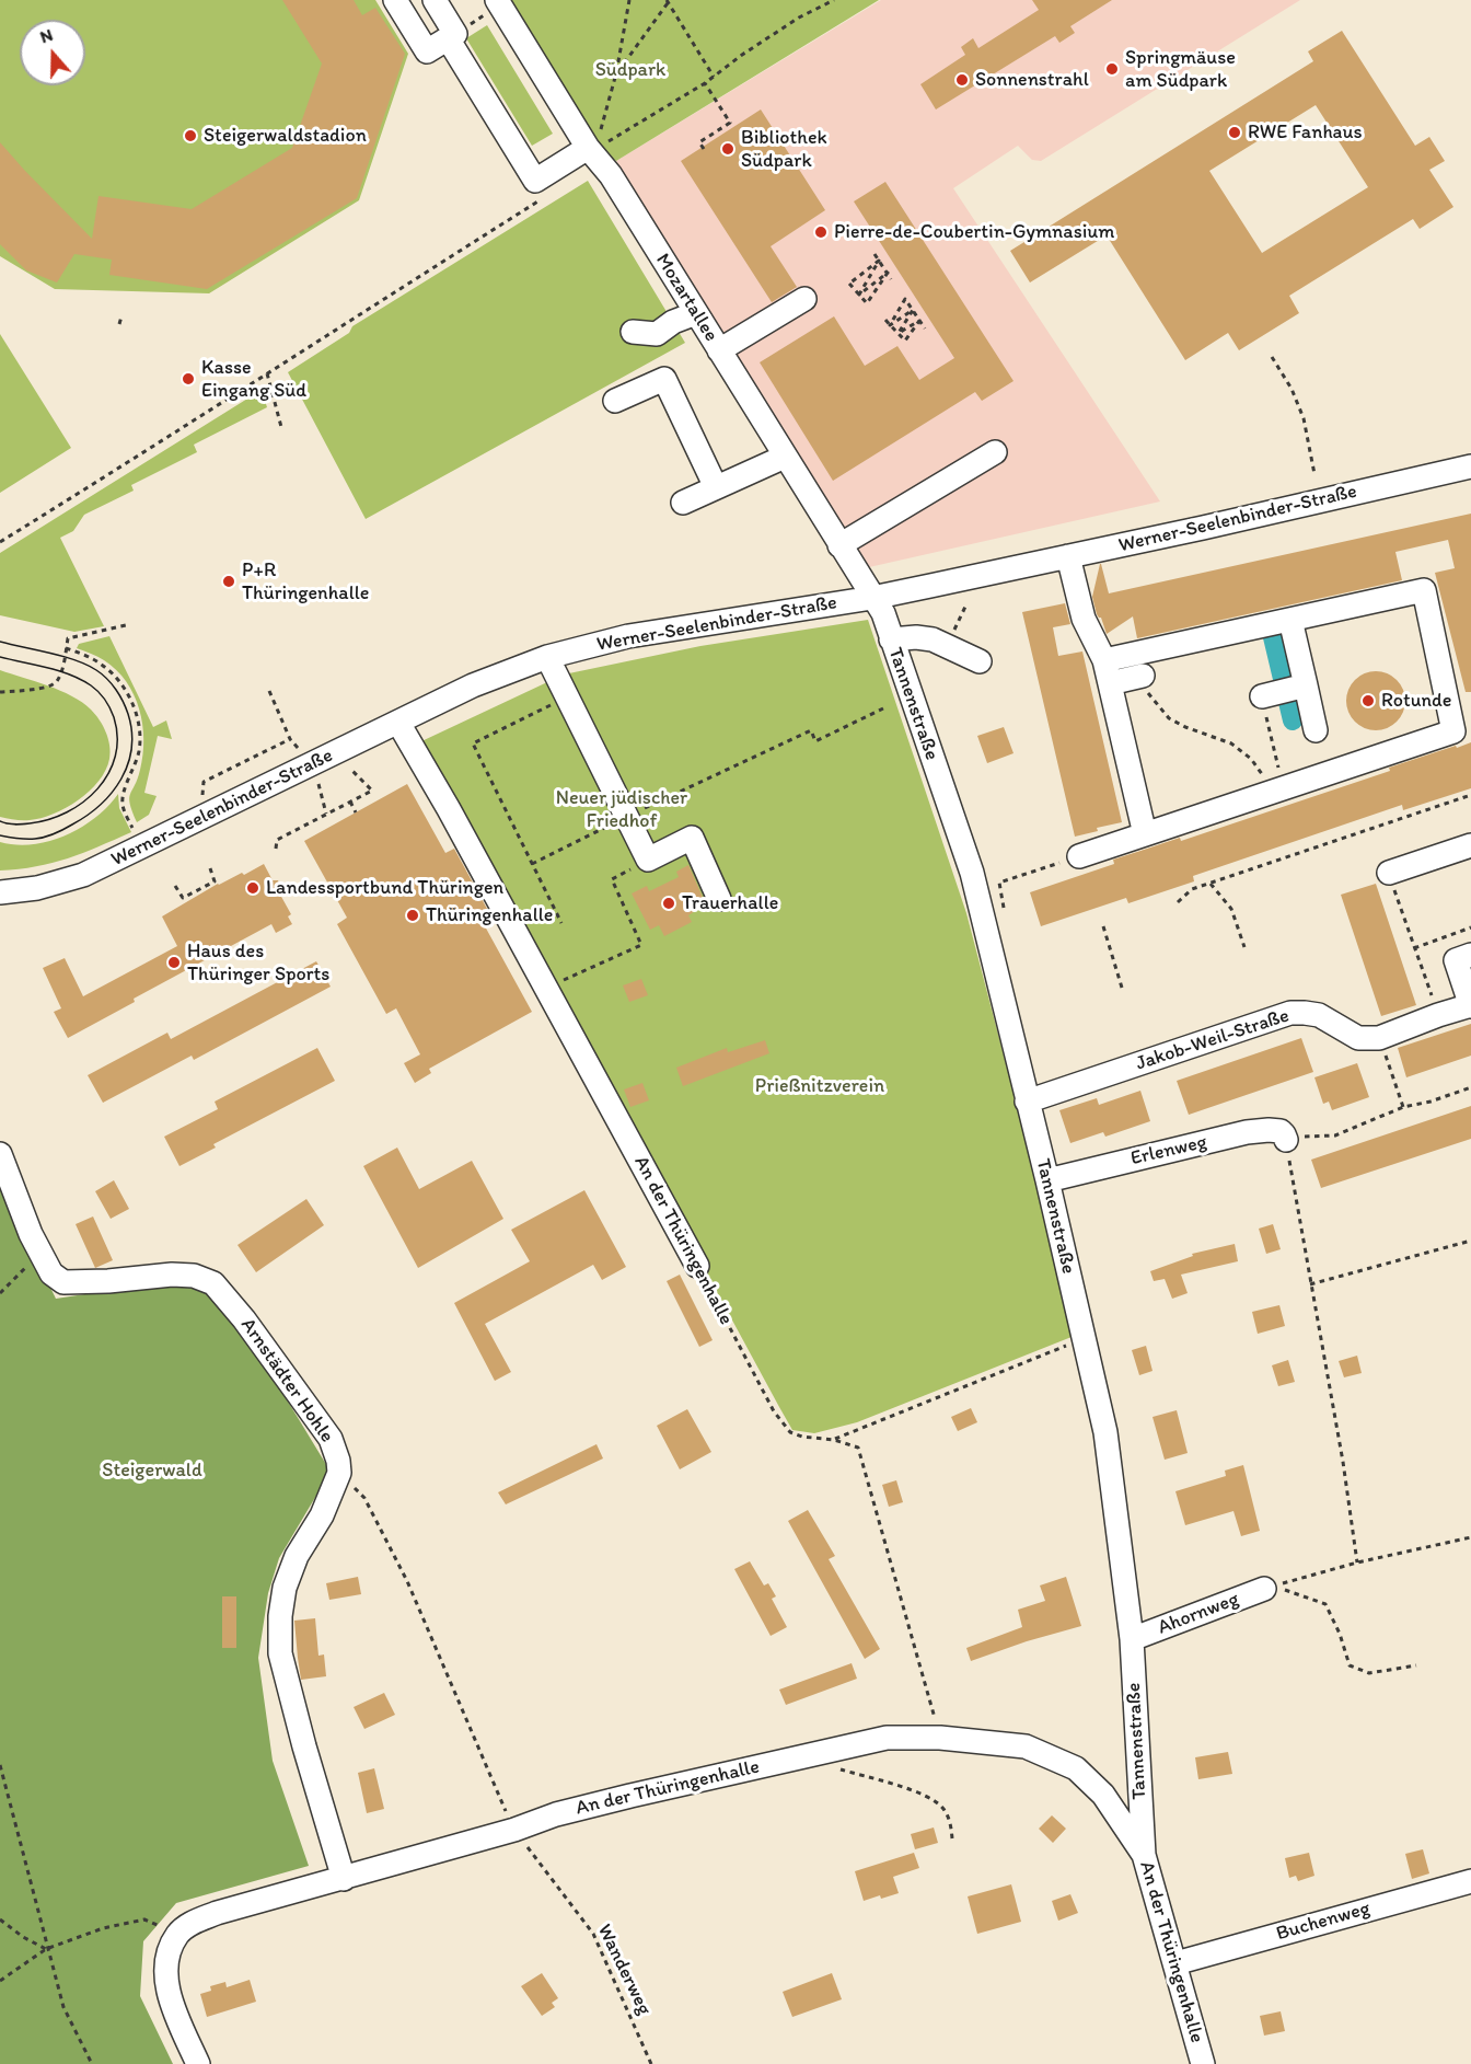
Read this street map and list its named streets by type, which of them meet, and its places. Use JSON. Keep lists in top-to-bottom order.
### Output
{
  "streets": {
    "street": [
      "Mozartallee",
      "Werner-Seelenbinder-Straße",
      "Tannenstraße",
      "Jakob-Weil-Straße",
      "Erlenweg",
      "An der Thüringenhalle",
      "Arnstädter Hohle",
      "Ahornweg",
      "Buchenweg"
    ],
    "path": ["Wanderweg"]
  },
  "crossings": [
    ["Mozartallee", "Werner-Seelenbinder-Straße"],
    ["Mozartallee", "Tannenstraße"],
    ["Werner-Seelenbinder-Straße", "Tannenstraße"],
    ["Werner-Seelenbinder-Straße", "An der Thüringenhalle"],
    ["Tannenstraße", "Jakob-Weil-Straße"],
    ["Tannenstraße", "Erlenweg"],
    ["Tannenstraße", "An der Thüringenhalle"],
    ["Tannenstraße", "Ahornweg"],
    ["An der Thüringenhalle", "Buchenweg"],
    ["An der Thüringenhalle", "Wanderweg"],
    ["Arnstädter Hohle", "Wanderweg"]
  ],
  "parks": [
    "Südpark",
    "Neuer jüdischer Friedhof",
    "Prießnitzverein",
    "Steigerwald"
  ],
  "places": [
    "Springmäuse am Südpark",
    "Sonnenstrahl",
    "RWE Fanhaus",
    "Steigerwaldstadion",
    "Bibliothek Südpark",
    "Pierre-de-Coubertin-Gymnasium",
    "Kasse Eingang Süd",
    "P+R Thüringenhalle",
    "Rotunde",
    "Landessportbund Thüringen",
    "Trauerhalle",
    "Thüringenhalle",
    "Haus des Thüringer Sports"
  ],
  "north": "top"
}
